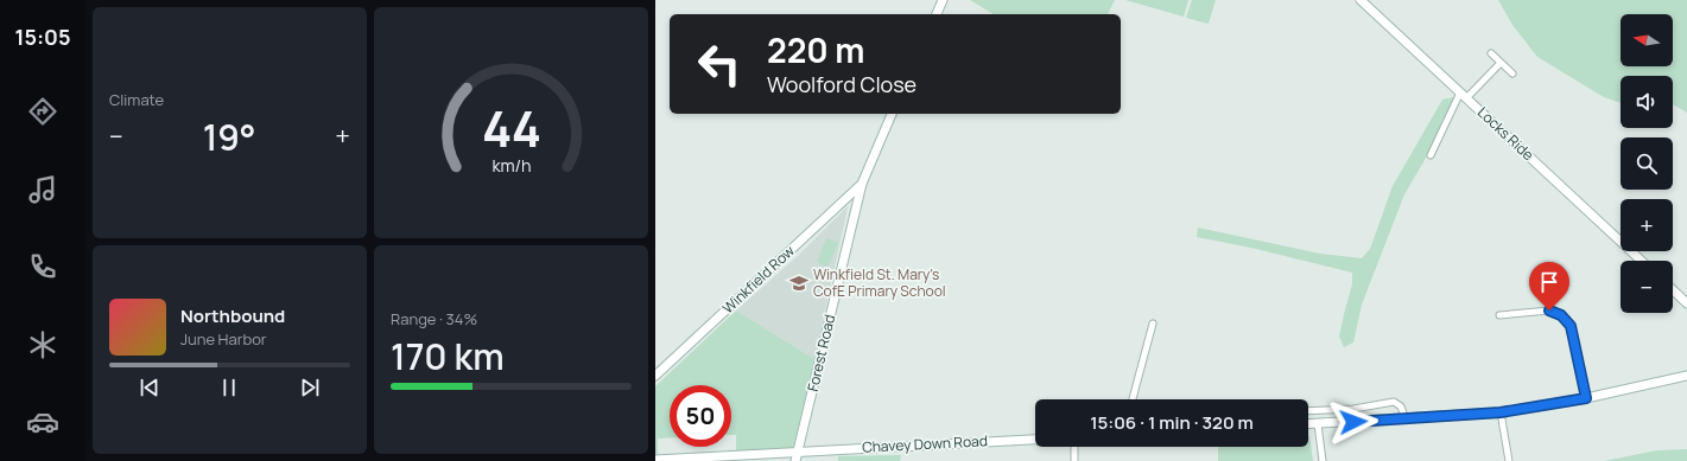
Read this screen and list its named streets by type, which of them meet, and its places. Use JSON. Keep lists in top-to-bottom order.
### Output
{
  "streets": {
    "main road": [
      "Locks Ride",
      "Winkfield Row",
      "Forest Road",
      "Chavey Down Road"
    ]
  },
  "crossings": [
    ["Winkfield Row", "Forest Road"],
    ["Forest Road", "Chavey Down Road"]
  ],
  "places": {
    "school or university": ["Winkfield St. Mary's CofE Primary School"]
  },
  "north": "left",
  "page": {
    "tabs": "15:05",
    "tile": [
      "Climate",
      ["Range · 34%", "170 km"]
    ],
    "map_buttons": ["+", "−"],
    "turn": ["220 m", "Woolford Close"],
    "heat": ["−", "19°", "+"],
    "song": ["Northbound", "June Harbor"],
    "limit": "50",
    "trip": "15:06 · 1 min · 320 m",
    "gauge": ["44", "km/h"]
  }
}
